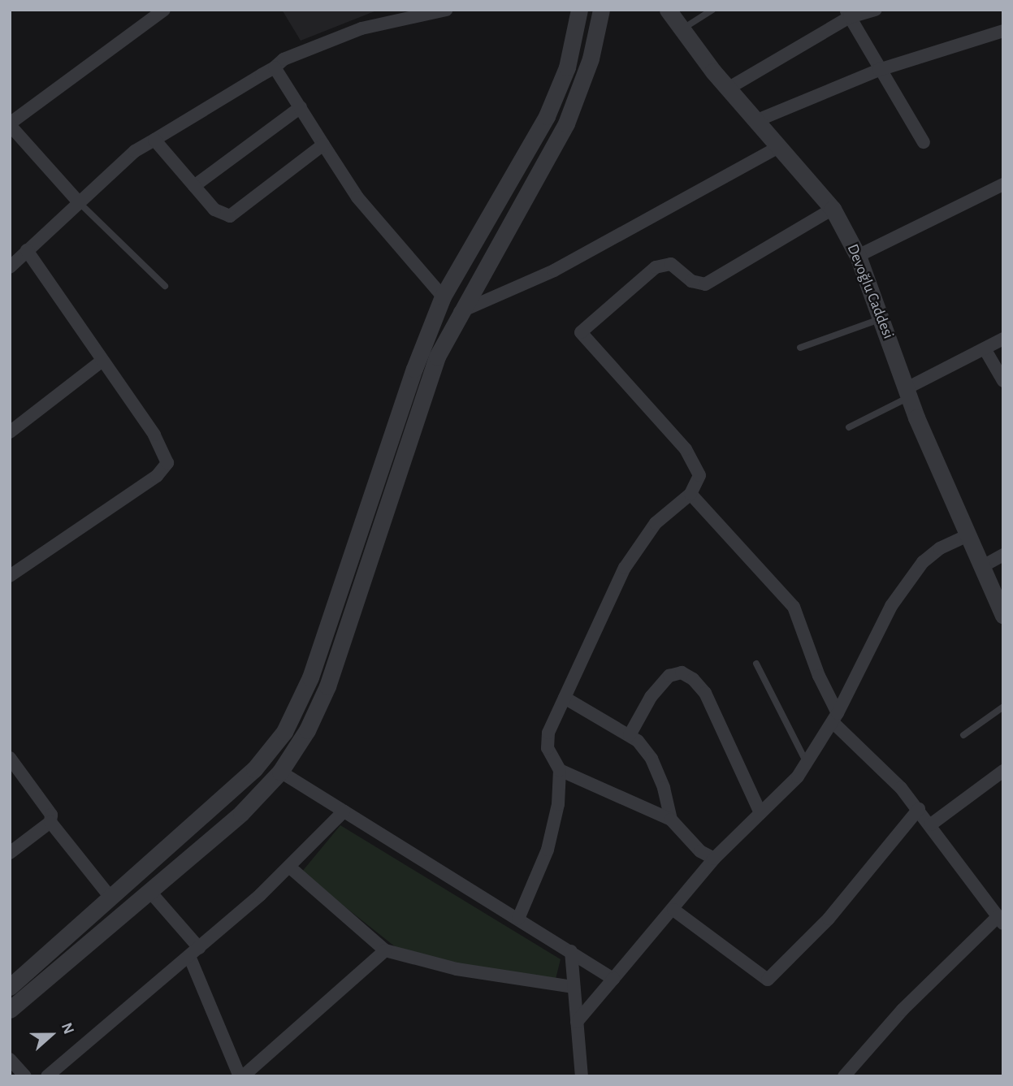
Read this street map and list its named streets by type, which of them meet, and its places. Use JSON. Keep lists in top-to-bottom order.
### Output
{
  "streets": {
    "street": ["Devoğlu Caddesi"]
  },
  "north": "right"
}
